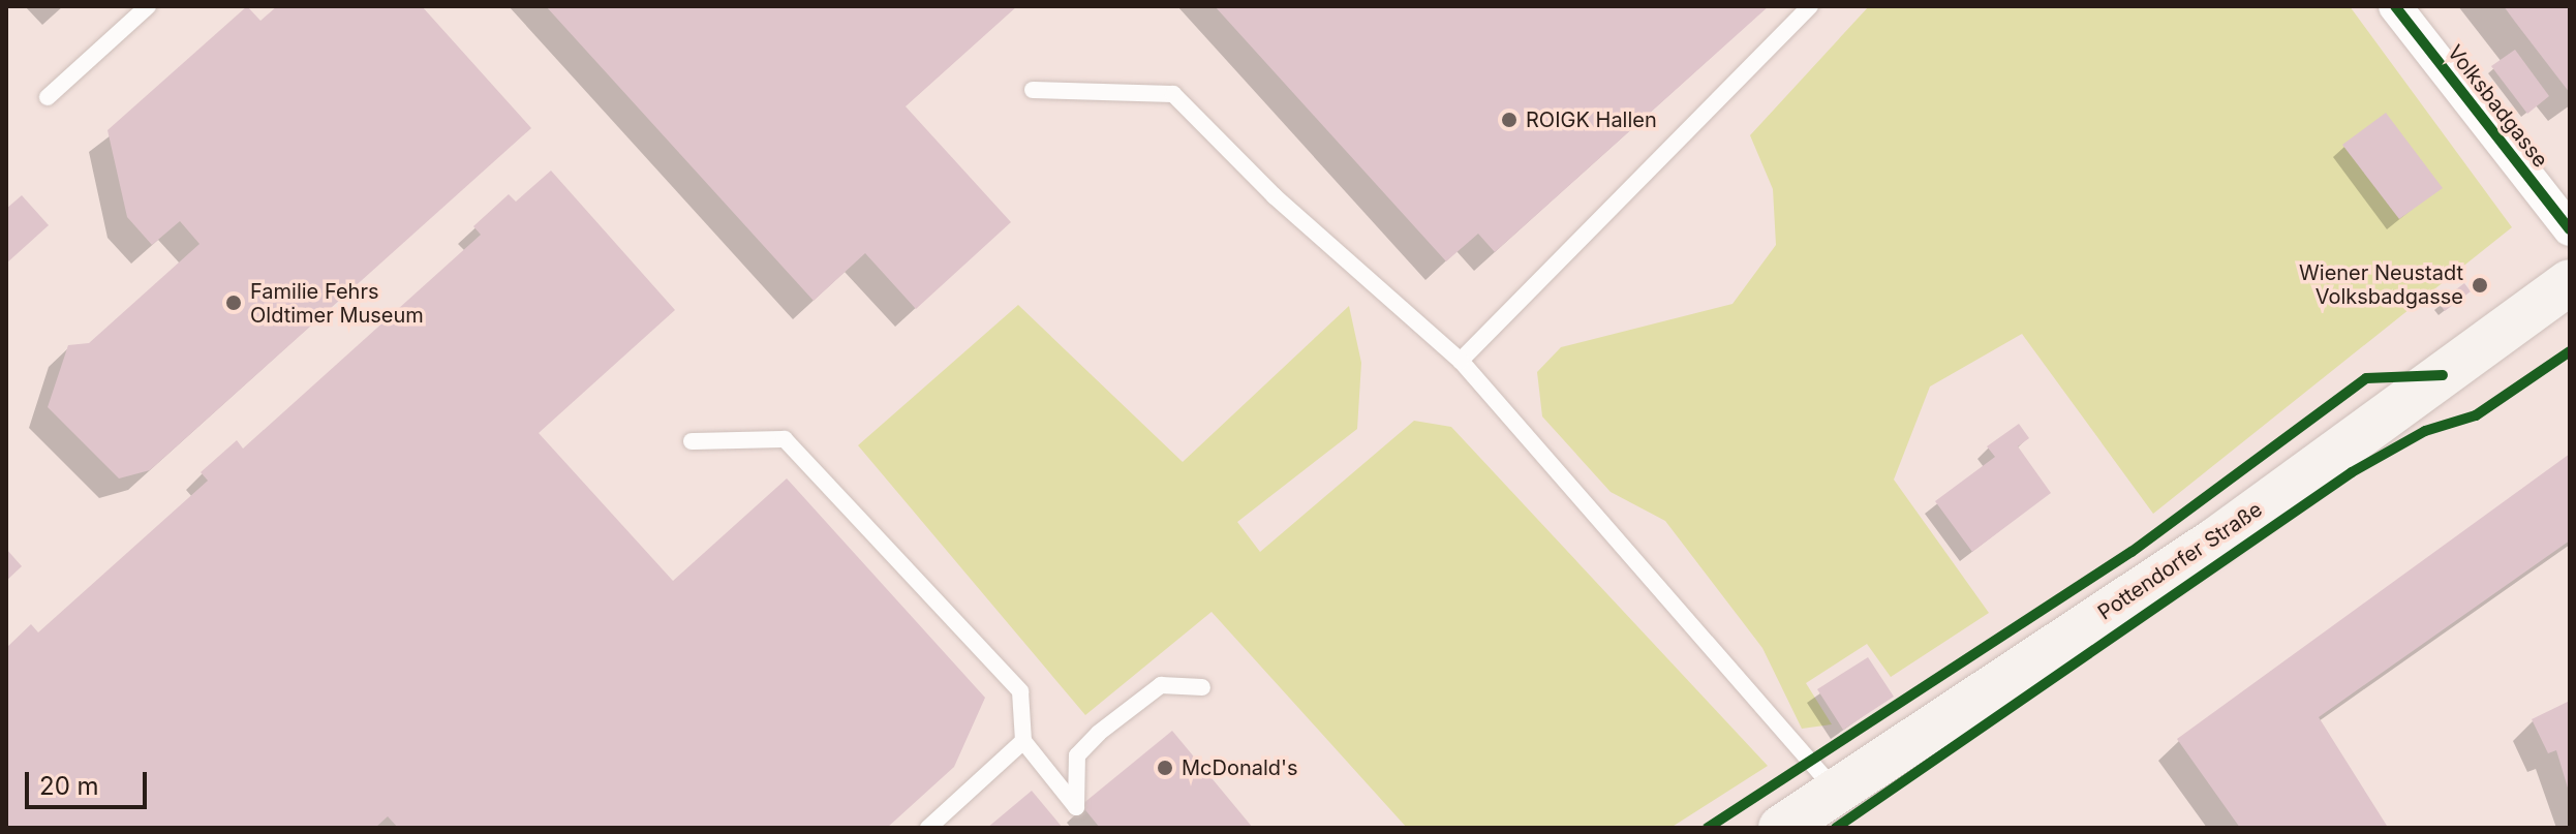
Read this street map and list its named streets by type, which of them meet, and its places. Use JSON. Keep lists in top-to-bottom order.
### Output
{
  "streets": {
    "main road": ["Pottendorfer Straße"],
    "street": ["Volksbadgasse"]
  },
  "places": [
    "ROIGK Hallen",
    "Wiener Neustadt Volksbadgasse",
    "Familie Fehrs Oldtimer Museum",
    "McDonald's"
  ],
  "scale_bar": "20 m"
}
